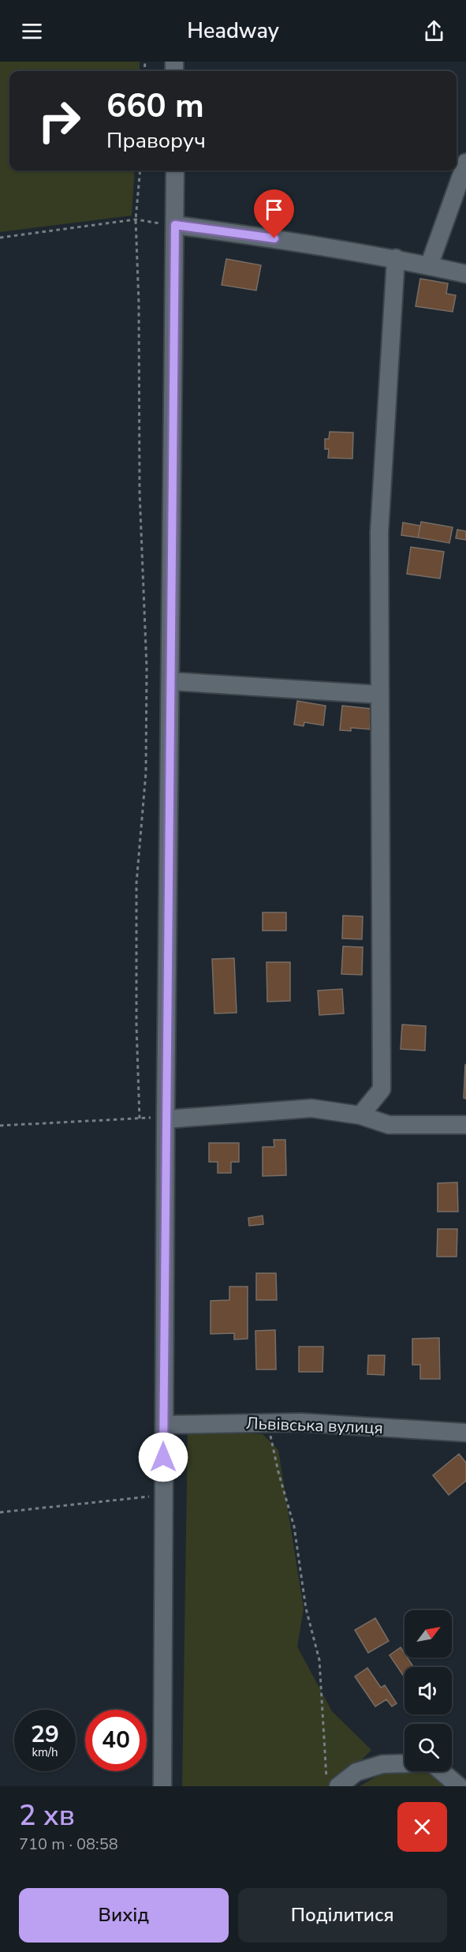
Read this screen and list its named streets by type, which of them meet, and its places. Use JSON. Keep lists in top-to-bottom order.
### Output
{
  "streets": {
    "street": ["Львівська вулиця"]
  },
  "north": "top right",
  "page": {
    "header": "Headway",
    "turn": ["660 m", "Праворуч"],
    "speed": "29 km/h",
    "limit": "40",
    "heading": ["2 хв", "710 m · 08:58"],
    "buttons": ["Вихід", "Поділитися"]
  }
}
